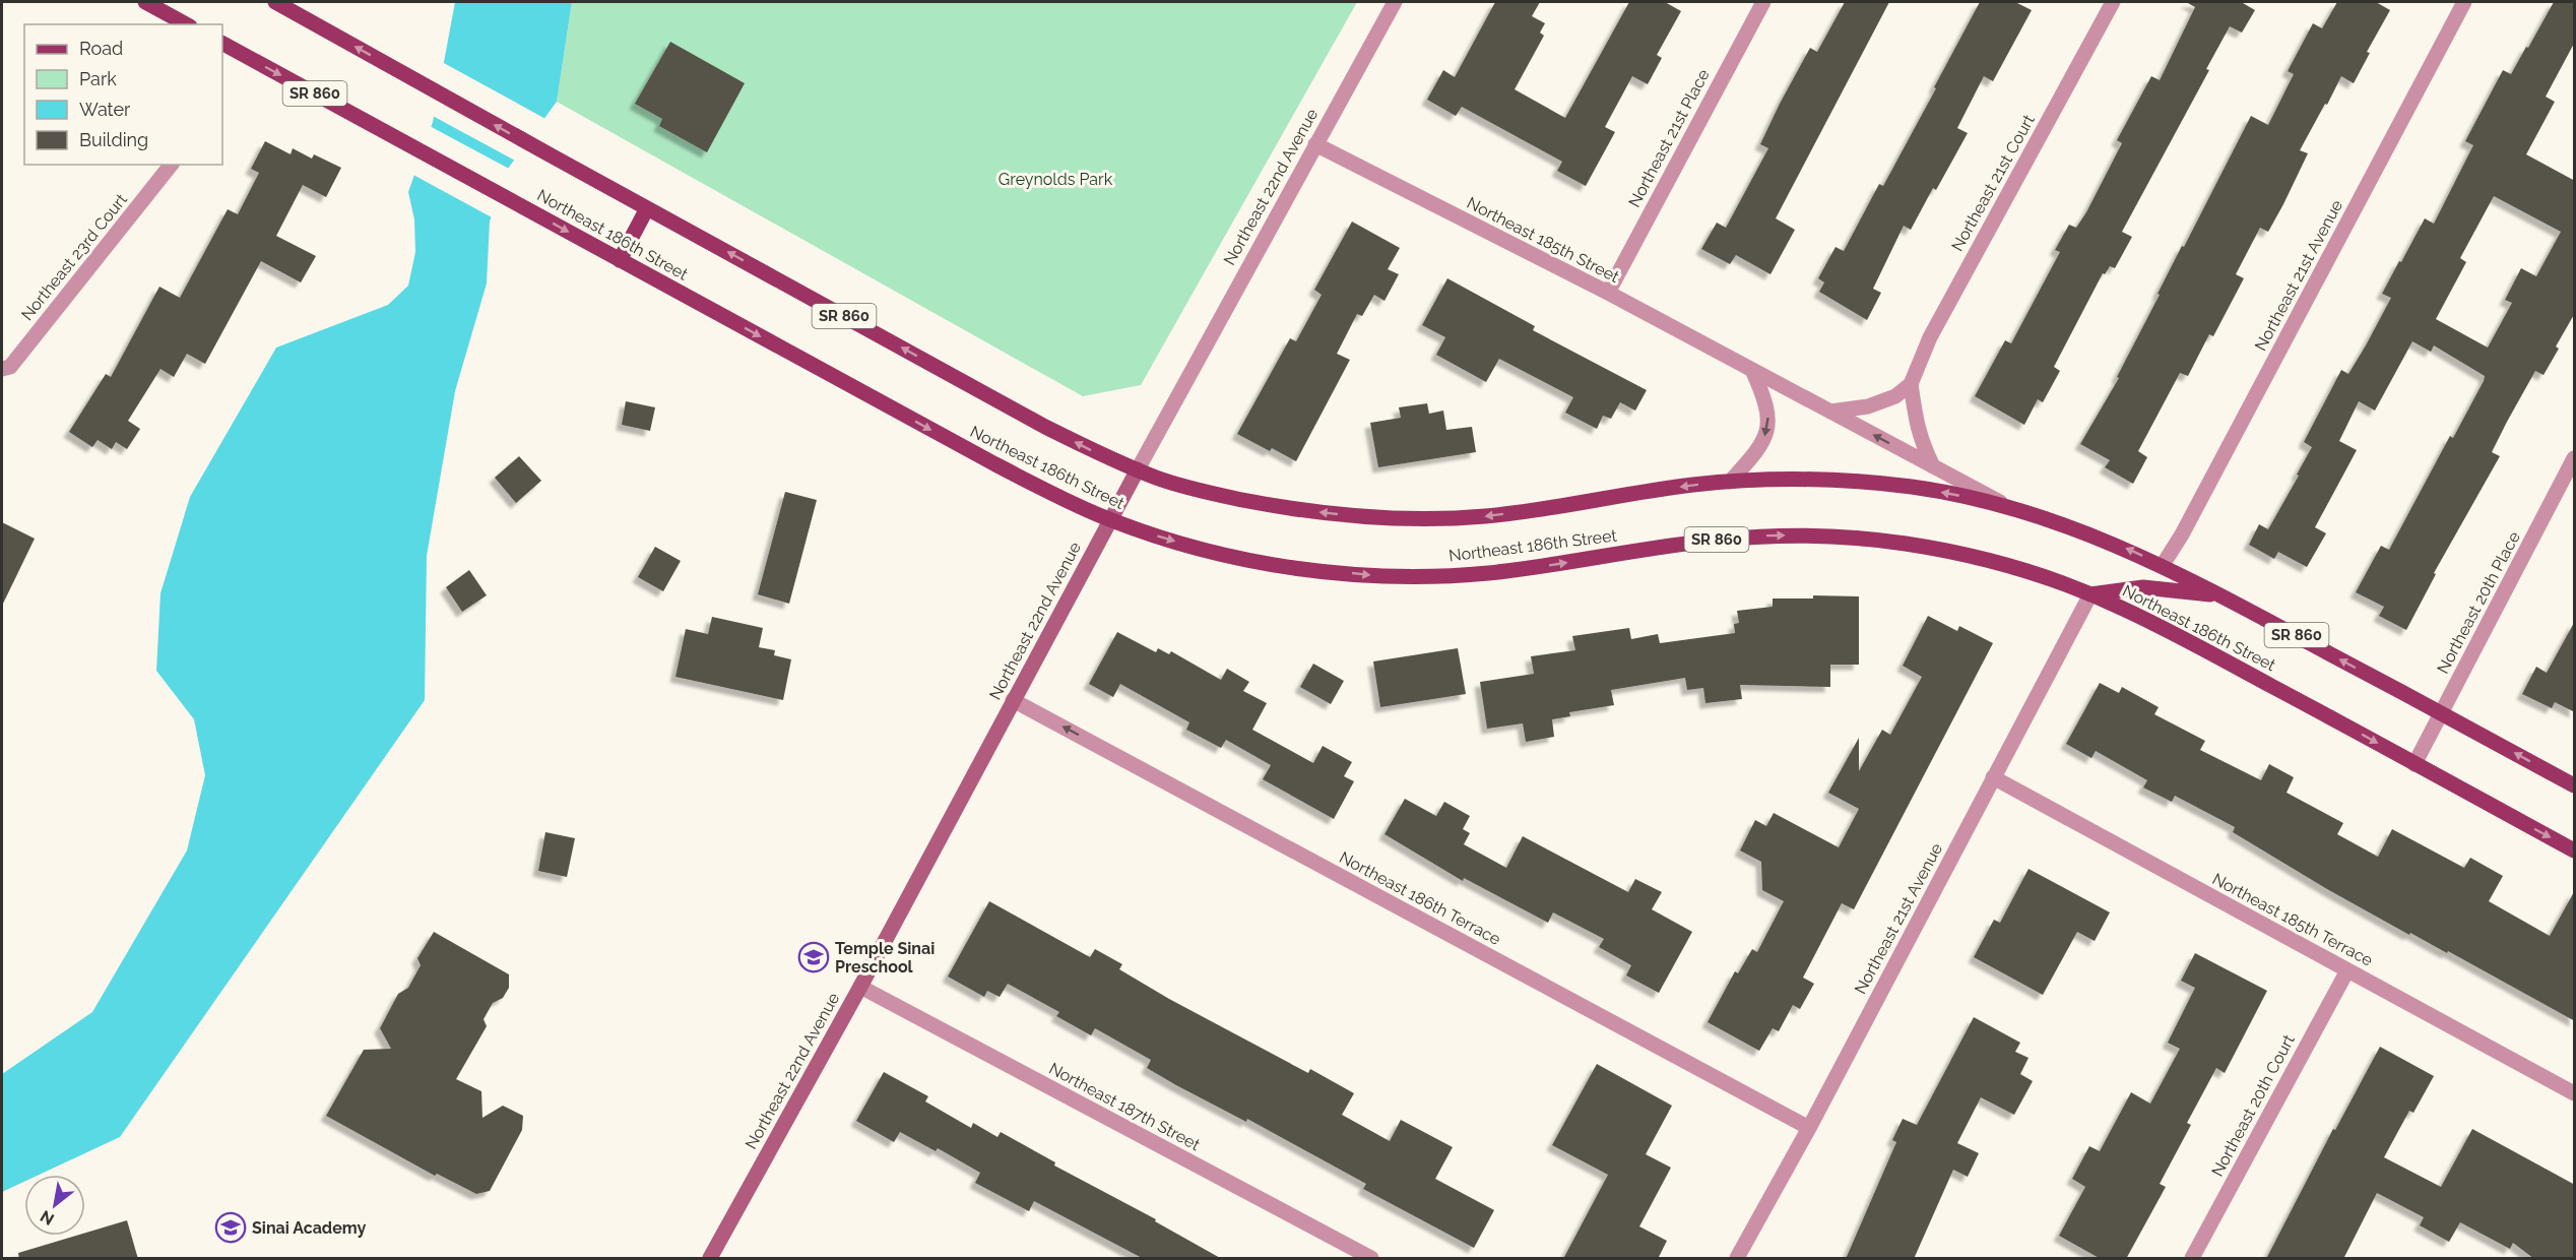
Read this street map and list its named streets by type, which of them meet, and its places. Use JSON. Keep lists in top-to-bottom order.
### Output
{
  "streets": {
    "main road": ["SR 860", "Northeast 186th Street"],
    "street": [
      "Northeast 21st Place",
      "Northeast 21st Court",
      "Northeast 22nd Avenue",
      "Northeast 185th Street",
      "Northeast 23rd Court",
      "Northeast 21st Avenue",
      "Northeast 20th Place",
      "Northeast 186th Terrace",
      "Northeast 185th Terrace",
      "Northeast 20th Court",
      "Northeast 187th Street"
    ]
  },
  "crossings": [
    ["Northeast 21st Place", "Northeast 185th Street"],
    ["Northeast 21st Court", "Northeast 185th Street"],
    ["Northeast 22nd Avenue", "Northeast 186th Street"],
    ["Northeast 22nd Avenue", "Northeast 185th Street"],
    ["Northeast 22nd Avenue", "Northeast 186th Terrace"],
    ["Northeast 22nd Avenue", "Northeast 187th Street"],
    ["Northeast 186th Street", "Northeast 185th Street"],
    ["Northeast 186th Street", "Northeast 21st Avenue"],
    ["Northeast 186th Street", "Northeast 20th Place"],
    ["Northeast 21st Avenue", "Northeast 186th Terrace"],
    ["Northeast 21st Avenue", "Northeast 185th Terrace"],
    ["Northeast 185th Terrace", "Northeast 20th Court"]
  ],
  "one_way": ["Northeast 186th Terrace"],
  "parks": ["Greynolds Park"],
  "places": {
    "school or university": ["Temple Sinai Preschool", "Sinai Academy"]
  },
  "legend": [
    "Road",
    "Park",
    "Water",
    "Building"
  ],
  "north": "bottom left"
}
